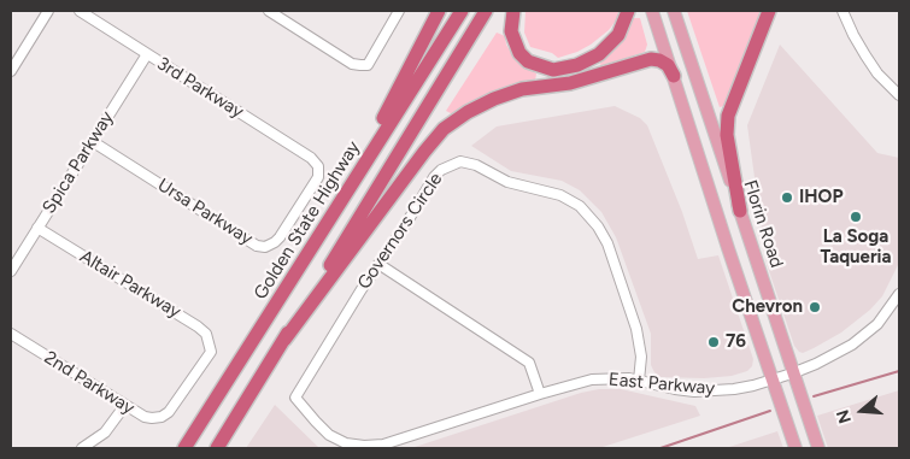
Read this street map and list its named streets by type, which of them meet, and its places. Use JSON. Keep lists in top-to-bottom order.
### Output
{
  "streets": {
    "highway": ["Golden State Highway"],
    "main road": ["Florin Road"],
    "street": [
      "3rd Parkway",
      "Spica Parkway",
      "Ursa Parkway",
      "Governors Circle",
      "Altair Parkway",
      "2nd Parkway",
      "East Parkway"
    ]
  },
  "crossings": [
    ["3rd Parkway", "Spica Parkway"],
    ["3rd Parkway", "Ursa Parkway"],
    ["Spica Parkway", "Ursa Parkway"],
    ["Spica Parkway", "Altair Parkway"],
    ["Florin Road", "East Parkway"],
    ["Governors Circle", "East Parkway"],
    ["Altair Parkway", "2nd Parkway"]
  ],
  "places": [
    "IHOP",
    "La Soga Taqueria",
    "Chevron",
    "76"
  ],
  "north": "left"
}
